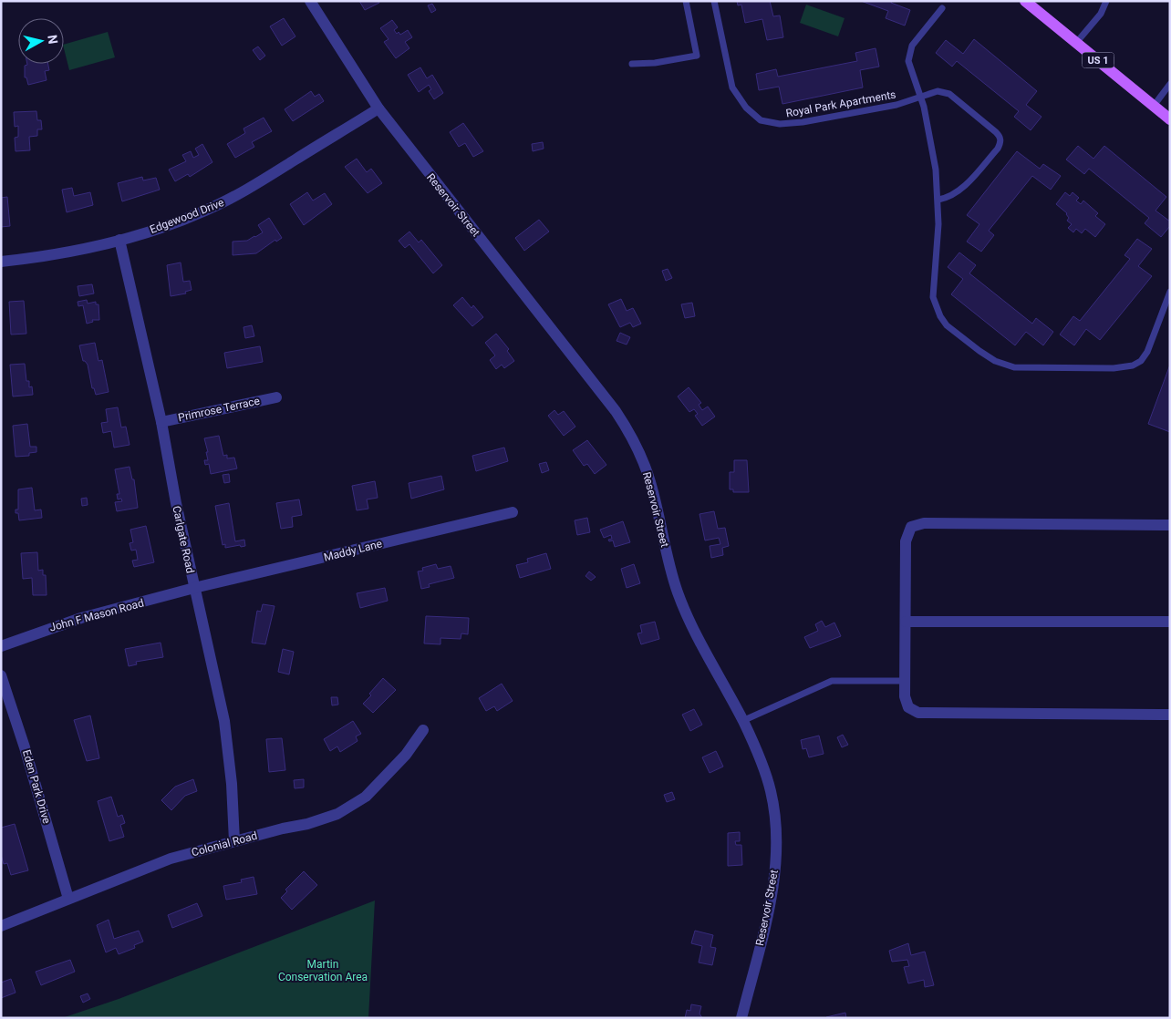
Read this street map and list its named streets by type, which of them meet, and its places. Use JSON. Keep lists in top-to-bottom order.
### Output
{
  "streets": {
    "main road": ["US 1"],
    "street": [
      "Reservoir Street",
      "Edgewood Drive",
      "Primrose Terrace",
      "Carlgate Road",
      "Maddy Lane",
      "John F Mason Road",
      "Eden Park Drive",
      "Colonial Road"
    ],
    "lane": ["Royal Park Apartments"]
  },
  "crossings": [
    ["Reservoir Street", "Edgewood Drive"],
    ["Edgewood Drive", "Carlgate Road"],
    ["Primrose Terrace", "Carlgate Road"],
    ["Carlgate Road", "Maddy Lane"],
    ["Carlgate Road", "John F Mason Road"],
    ["Carlgate Road", "Colonial Road"],
    ["Maddy Lane", "John F Mason Road"],
    ["Eden Park Drive", "Colonial Road"]
  ],
  "parks": ["Martin Conservation Area"],
  "north": "right"
}
